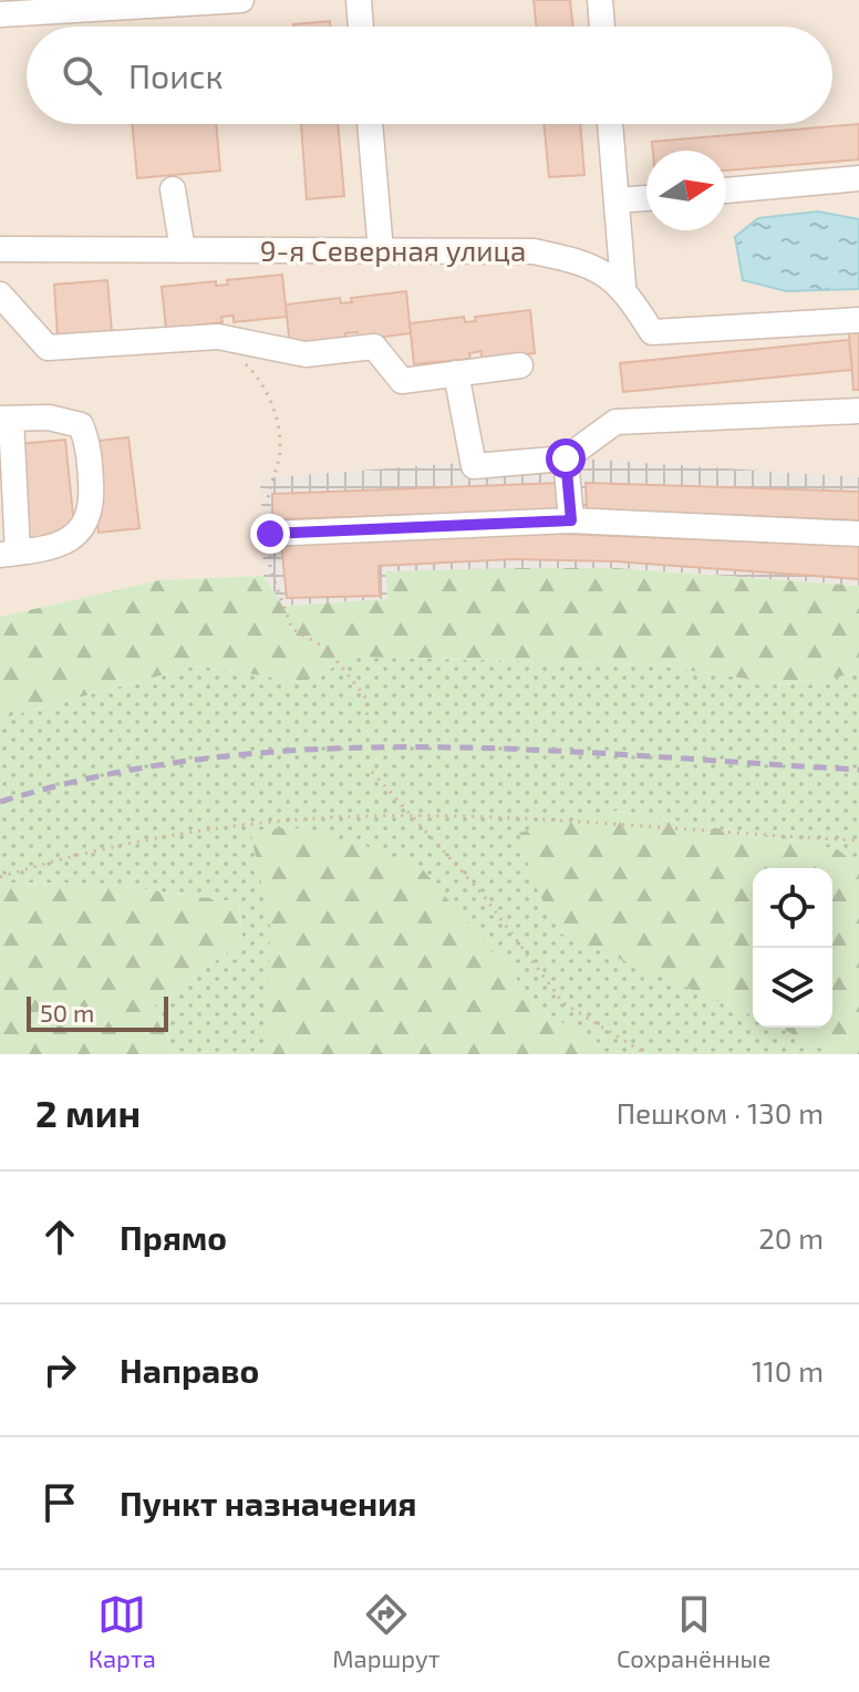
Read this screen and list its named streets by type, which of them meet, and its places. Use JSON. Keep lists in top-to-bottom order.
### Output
{
  "streets": {
    "street": ["9-я Северная улица"]
  },
  "scale_bar": "50 m",
  "north": "right",
  "page": {
    "search": "Поиск",
    "scale": "50 m",
    "heading": ["2 мин", "Пешком · 130 m"],
    "list": [
      ["Прямо", "20 m"],
      ["Направо", "110 m"],
      "Пункт назначения"
    ],
    "nav": ["Карта", "Маршрут", "Сохранённые"]
  }
}
